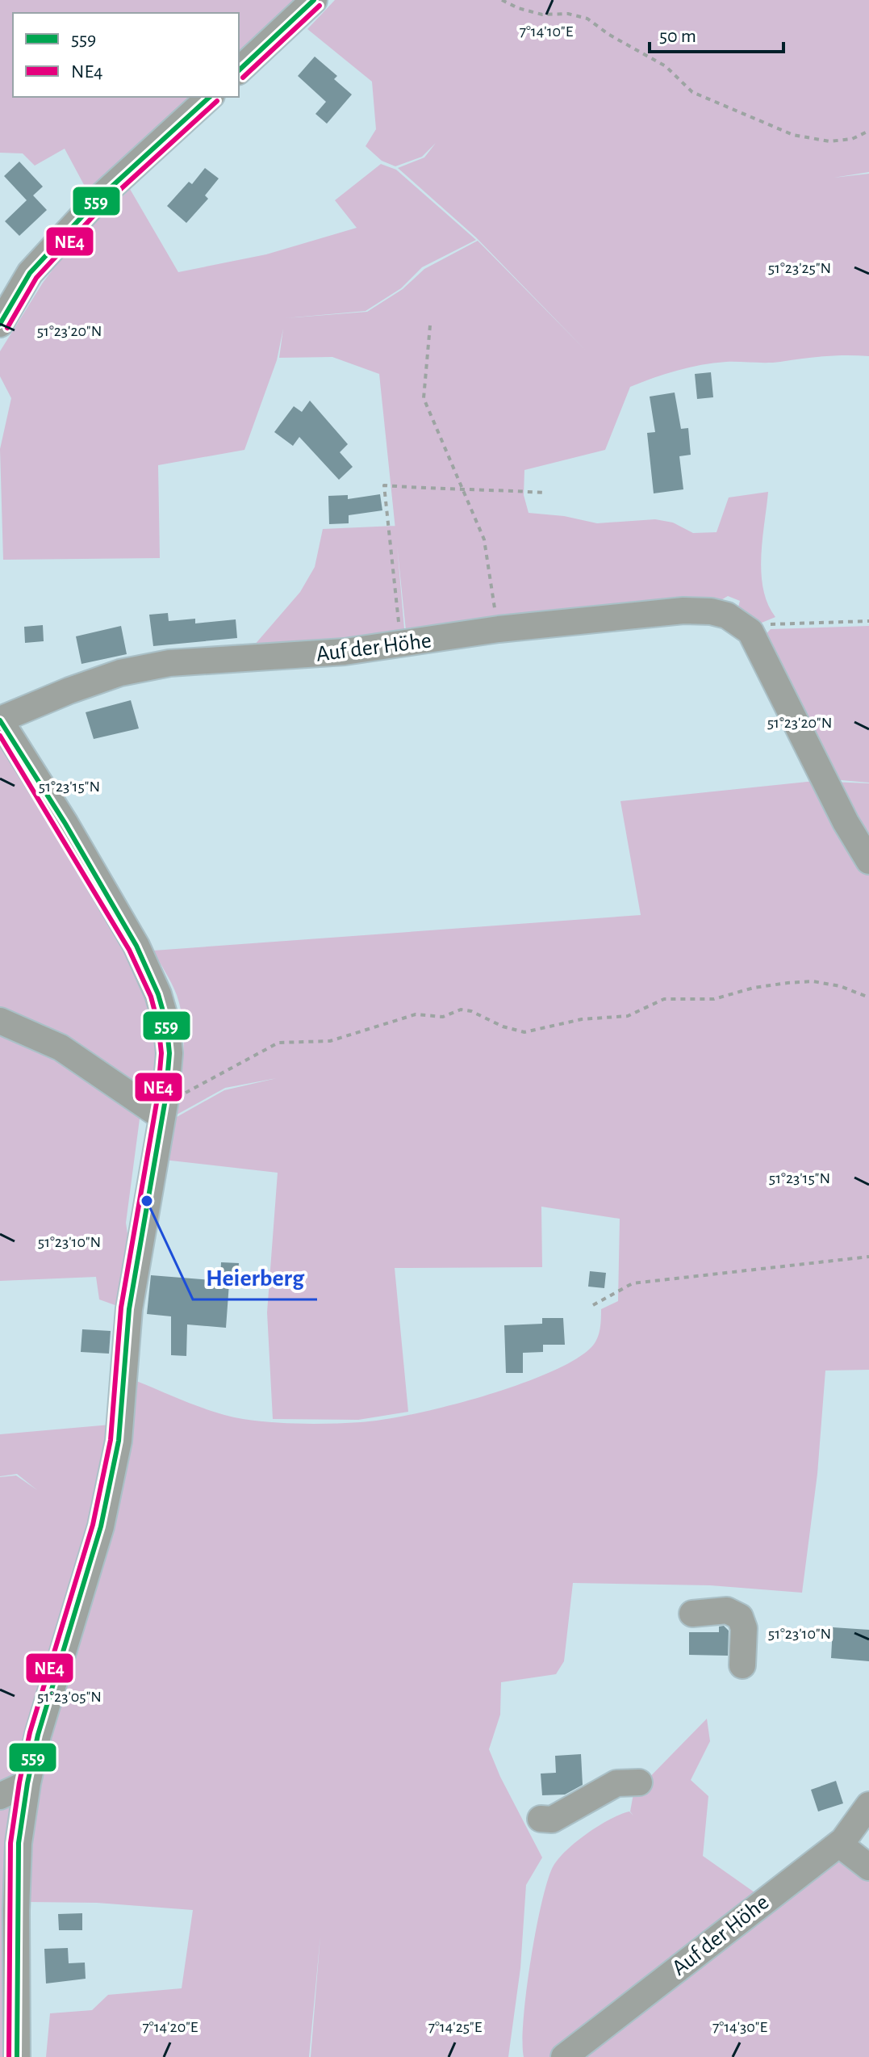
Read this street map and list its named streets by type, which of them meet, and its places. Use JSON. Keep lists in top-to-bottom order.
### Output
{
  "streets": {
    "street": ["Auf der Höhe"]
  },
  "places": ["Heierberg"],
  "lines": ["transit line 559", "transit line NE4"],
  "legend": ["559", "NE4"],
  "scale_bar": "50 m",
  "coordinates": [
    "7°14'10\"E",
    "51°23'25\"N",
    "51°23'20\"N",
    "51°23'15\"N",
    "51°23'10\"N",
    "51°23'05\"N",
    "7°14'20\"E",
    "7°14'25\"E",
    "7°14'30\"E"
  ]
}
